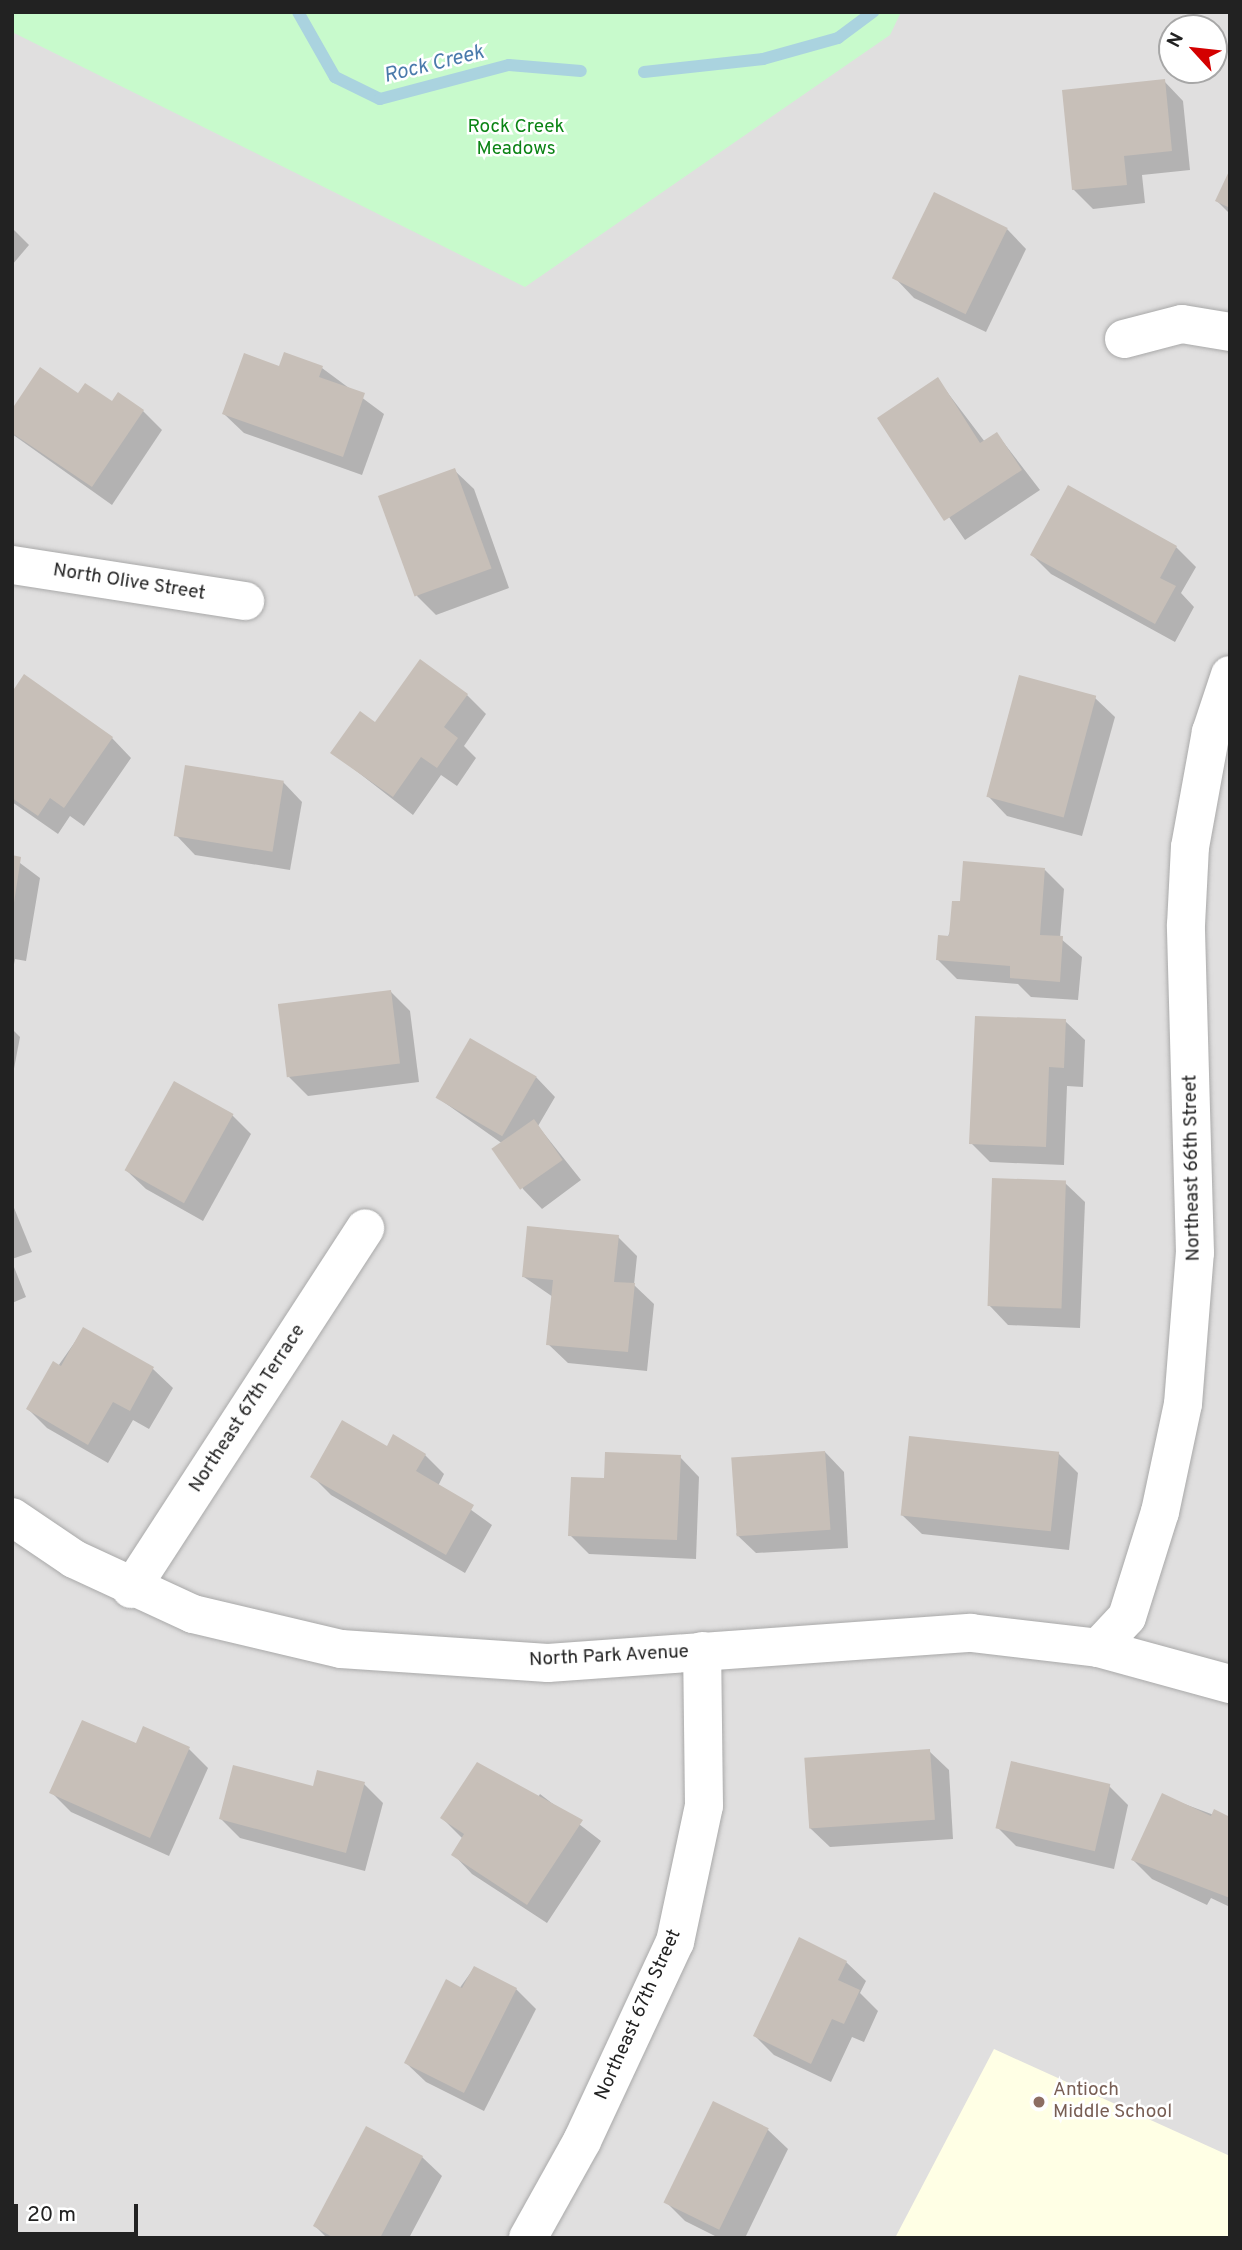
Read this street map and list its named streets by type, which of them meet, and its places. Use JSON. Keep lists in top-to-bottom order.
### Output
{
  "streets": {
    "street": [
      "North Olive Street",
      "Northeast 66th Street",
      "Northeast 67th Terrace",
      "North Park Avenue",
      "Northeast 67th Street"
    ]
  },
  "crossings": [
    ["Northeast 66th Street", "North Park Avenue"],
    ["Northeast 67th Terrace", "North Park Avenue"],
    ["North Park Avenue", "Northeast 67th Street"]
  ],
  "water": ["Rock Creek"],
  "parks": ["Rock Creek Meadows"],
  "places": ["Antioch Middle School"],
  "scale_bar": "20 m",
  "north": "top left"
}
